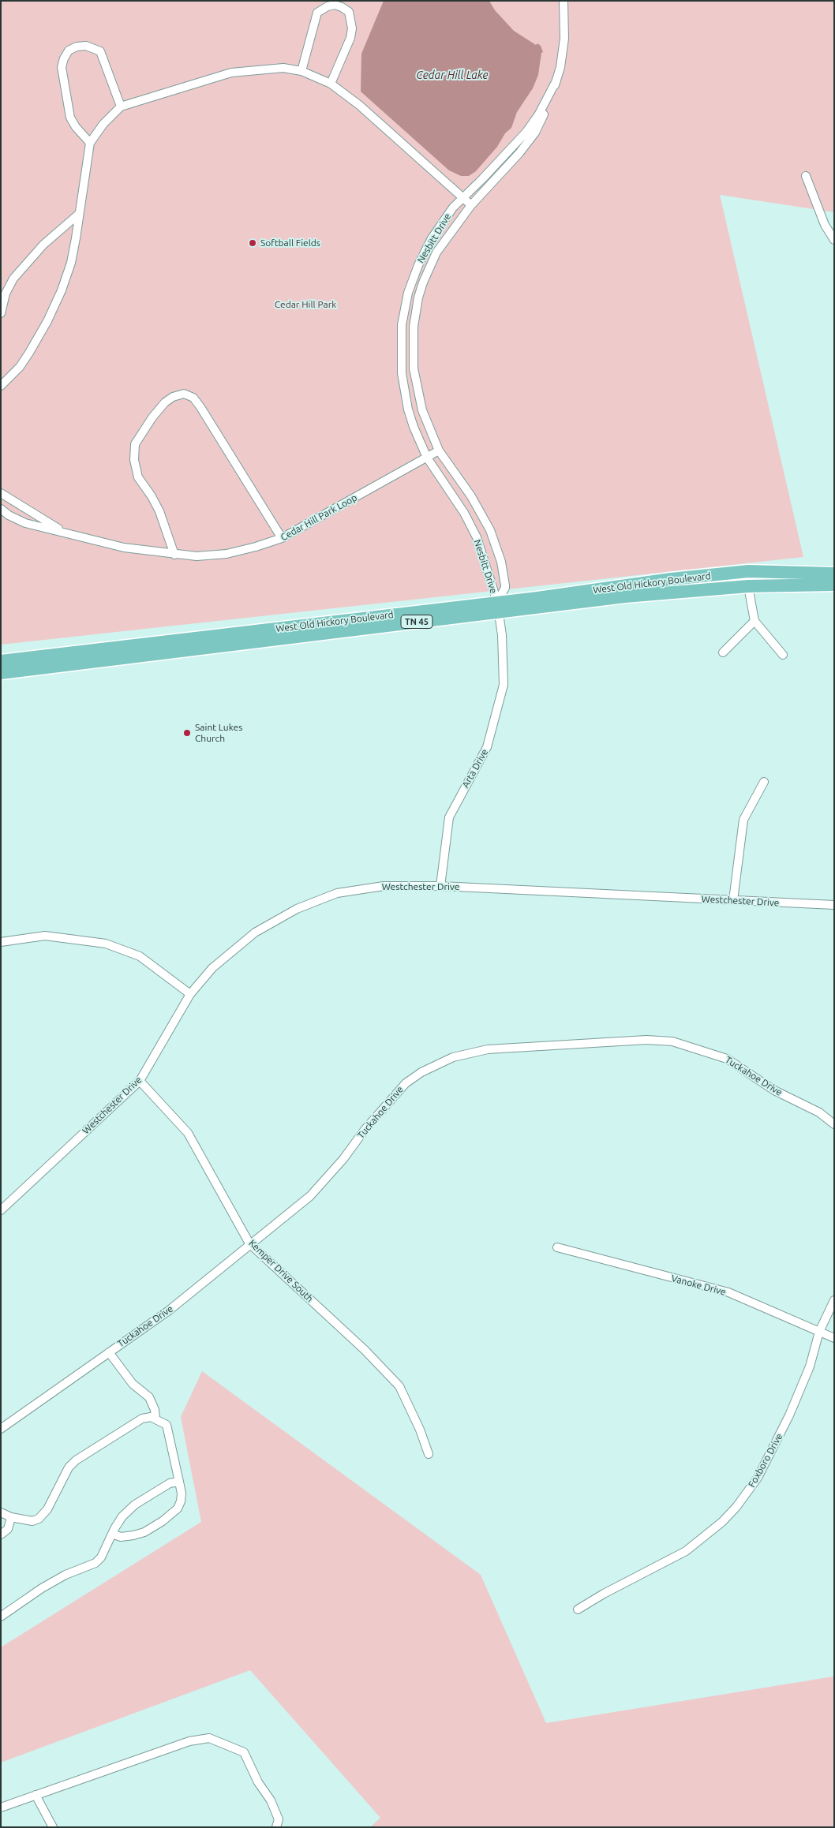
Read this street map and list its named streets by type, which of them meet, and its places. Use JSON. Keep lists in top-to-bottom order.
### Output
{
  "streets": {
    "main road": ["West Old Hickory Boulevard", "TN 45"],
    "street": [
      "Nesbitt Drive",
      "Cedar Hill Park Loop",
      "Arta Drive",
      "Westchester Drive",
      "Tuckahoe Drive",
      "Kemper Drive South",
      "Vanoke Drive",
      "Foxboro Drive"
    ]
  },
  "crossings": [
    ["Nesbitt Drive", "Cedar Hill Park Loop"],
    ["Nesbitt Drive", "West Old Hickory Boulevard"],
    ["Nesbitt Drive", "Arta Drive"],
    ["West Old Hickory Boulevard", "Arta Drive"],
    ["Arta Drive", "Westchester Drive"],
    ["Westchester Drive", "Kemper Drive South"],
    ["Tuckahoe Drive", "Kemper Drive South"],
    ["Vanoke Drive", "Foxboro Drive"]
  ],
  "water": ["Cedar Hill Lake"],
  "parks": ["Cedar Hill Park"],
  "places": ["Softball Fields", "Saint Lukes Church"]
}
